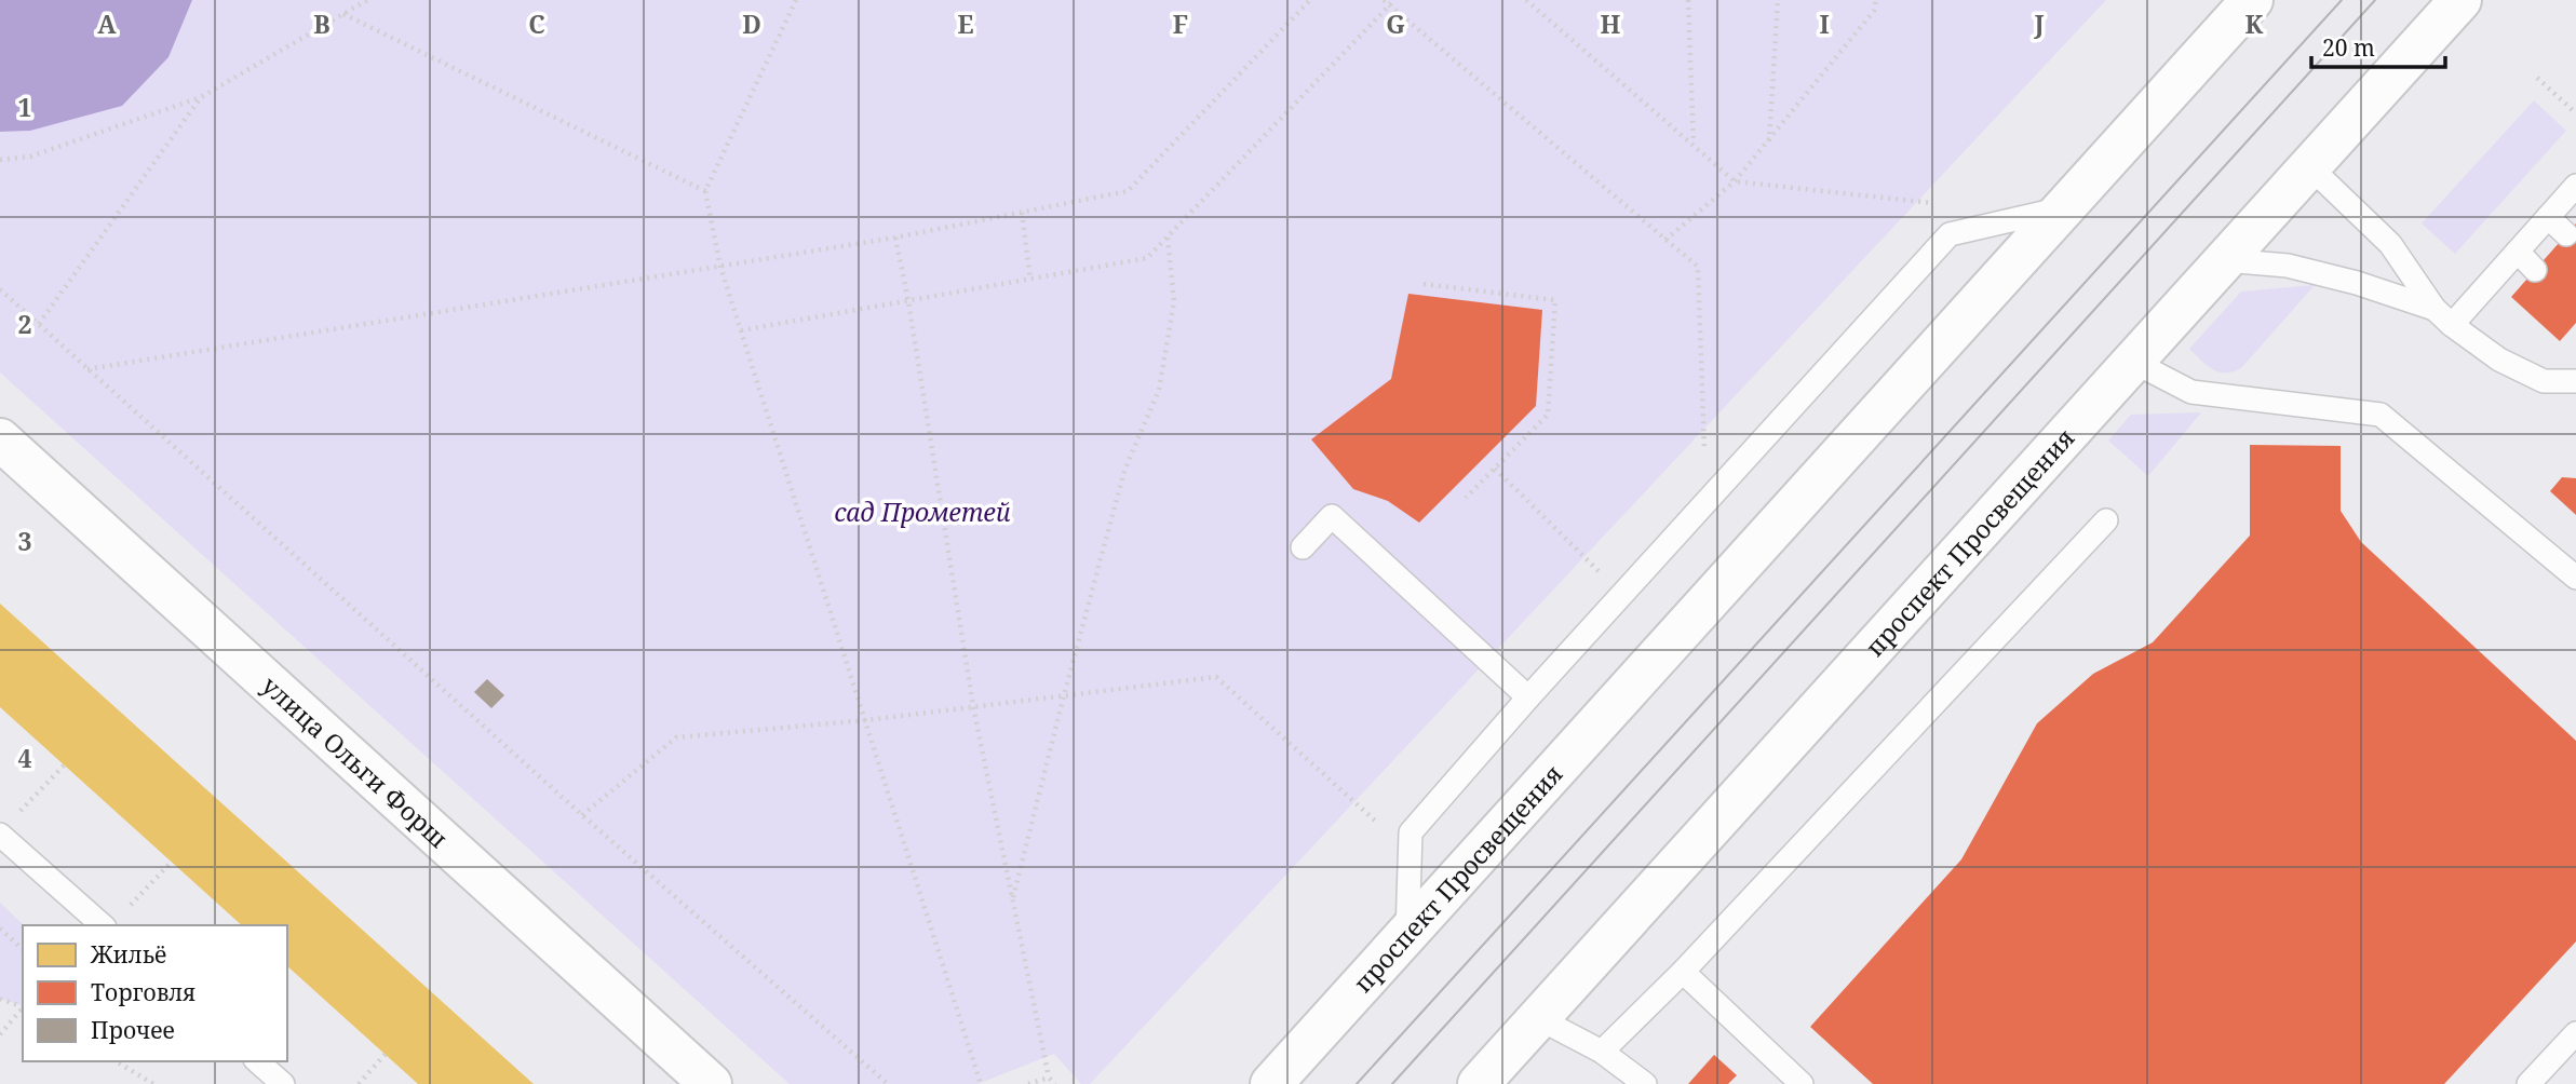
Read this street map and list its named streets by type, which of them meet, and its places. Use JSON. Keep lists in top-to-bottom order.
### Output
{
  "streets": {
    "main road": ["проспект Просвещения", "улица Ольги Форш"]
  },
  "parks": ["сад Прометей"],
  "legend": ["Жильё", "Торговля", "Прочее"],
  "scale_bar": "20 m",
  "grid": {
    "columns": [
      "A",
      "B",
      "C",
      "D",
      "E",
      "F",
      "G",
      "H",
      "I",
      "J",
      "K"
    ],
    "rows": [
      "1",
      "2",
      "3",
      "4"
    ]
  }
}
